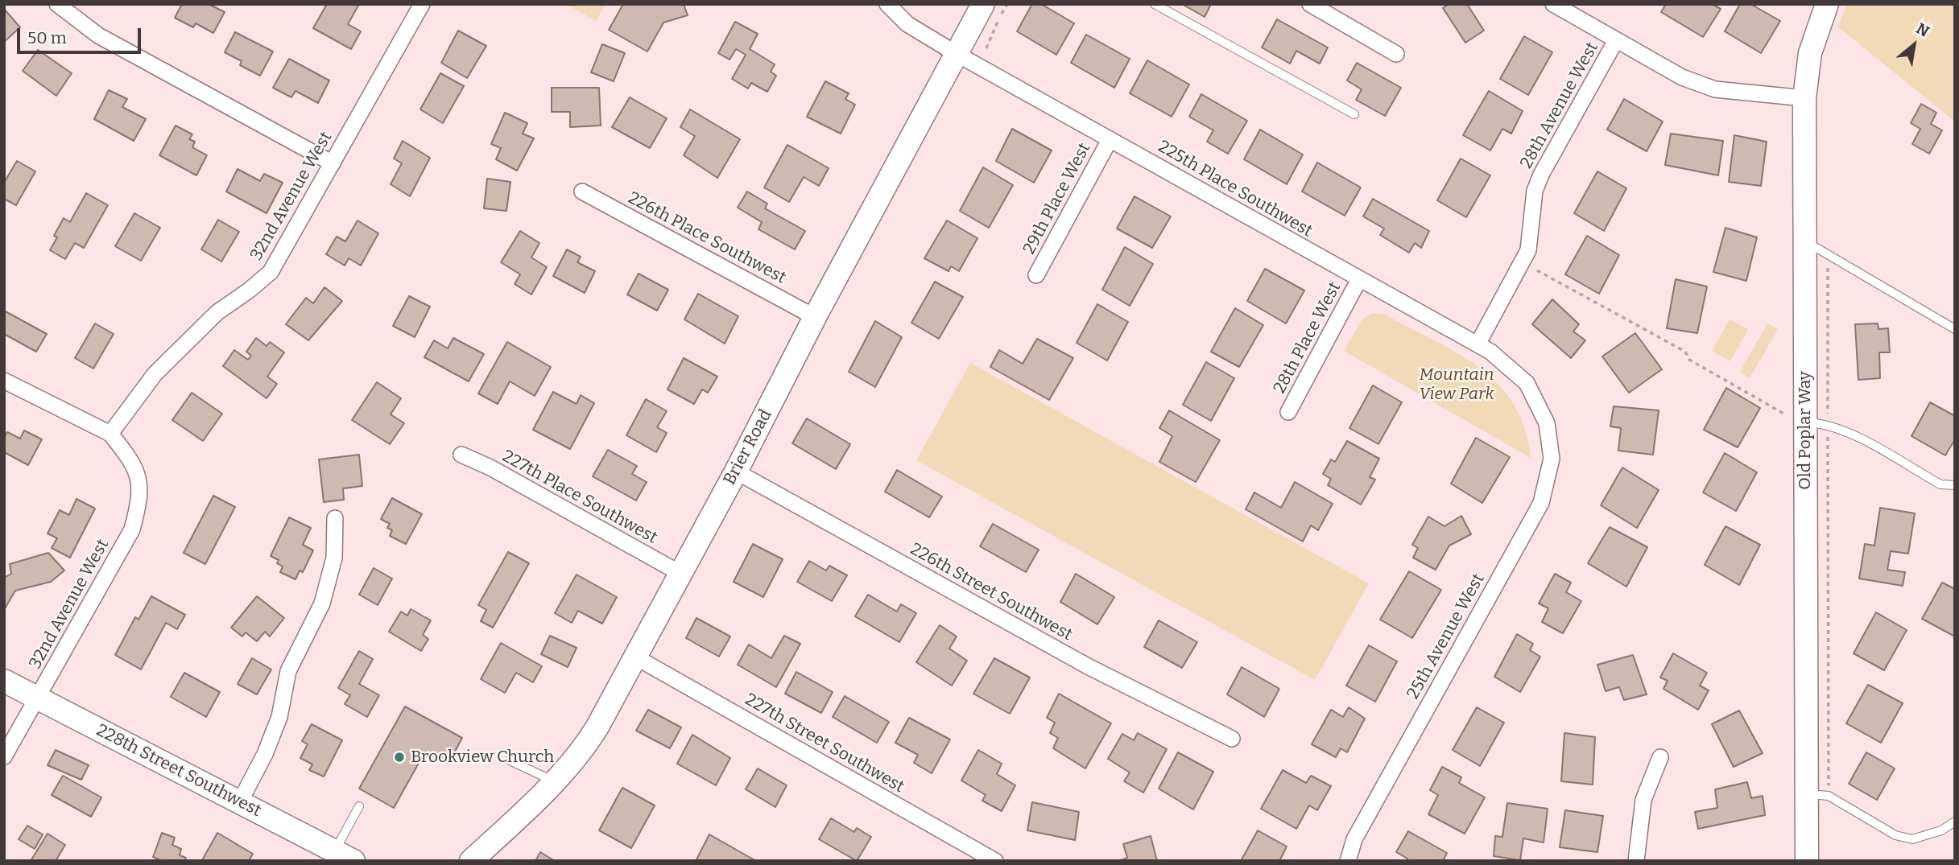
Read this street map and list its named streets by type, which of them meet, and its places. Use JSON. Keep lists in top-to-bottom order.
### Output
{
  "streets": {
    "main road": ["Old Poplar Way", "Brier Road", "228th Street Southwest"],
    "street": [
      "28th Avenue West",
      "225th Place Southwest",
      "32nd Avenue West",
      "29th Place West",
      "226th Place Southwest",
      "28th Place West",
      "227th Place Southwest",
      "226th Street Southwest",
      "25th Avenue West",
      "227th Street Southwest"
    ]
  },
  "crossings": [
    ["28th Avenue West", "225th Place Southwest"],
    ["225th Place Southwest", "29th Place West"],
    ["225th Place Southwest", "28th Place West"],
    ["225th Place Southwest", "Brier Road"],
    ["225th Place Southwest", "25th Avenue West"],
    ["32nd Avenue West", "228th Street Southwest"],
    ["226th Place Southwest", "Brier Road"],
    ["Brier Road", "227th Place Southwest"],
    ["Brier Road", "226th Street Southwest"],
    ["Brier Road", "227th Street Southwest"]
  ],
  "parks": ["Mountain View Park"],
  "places": ["Brookview Church"],
  "scale_bar": "50 m",
  "north": "top right"
}
